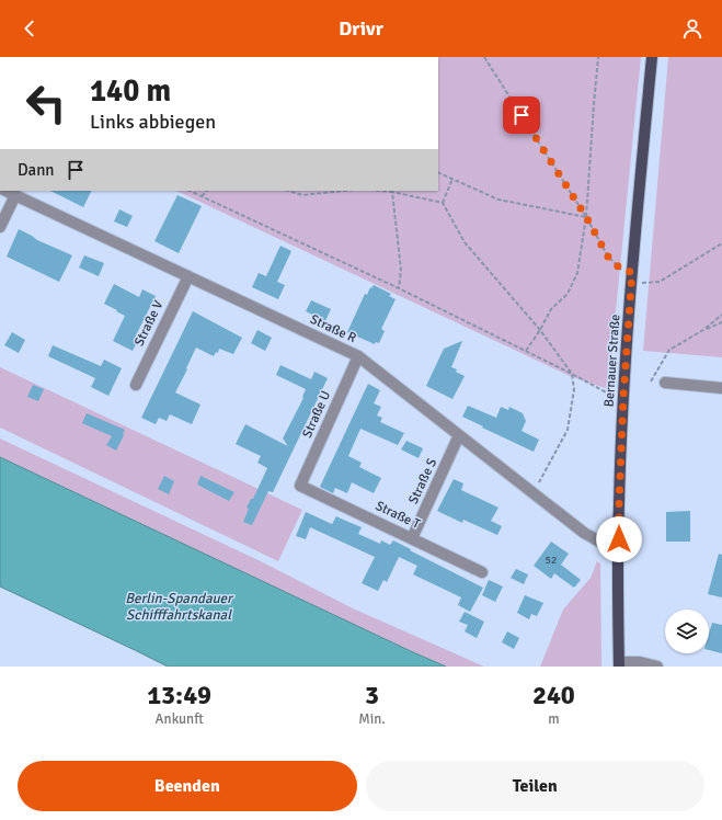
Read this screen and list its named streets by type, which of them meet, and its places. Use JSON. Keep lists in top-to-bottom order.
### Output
{
  "streets": {
    "main road": ["Bernauer Straße"],
    "street": [
      "Straße V",
      "Straße R",
      "Straße U",
      "Straße S",
      "Straße T"
    ]
  },
  "crossings": [
    ["Straße V", "Straße R"],
    ["Straße R", "Bernauer Straße"],
    ["Straße R", "Straße U"],
    ["Straße R", "Straße S"],
    ["Straße U", "Straße T"],
    ["Straße S", "Straße T"]
  ],
  "water": ["Berlin-Spandauer Schifffahrtskanal"],
  "house_numbers": ["52"],
  "page": {
    "header": "Drivr",
    "turn": ["140 m", "Links abbiegen"],
    "then": "Dann",
    "eta": [
      "13:49",
      "Ankunft",
      "3",
      "Min.",
      "240",
      "m"
    ],
    "buttons": ["Beenden", "Teilen"]
  }
}
